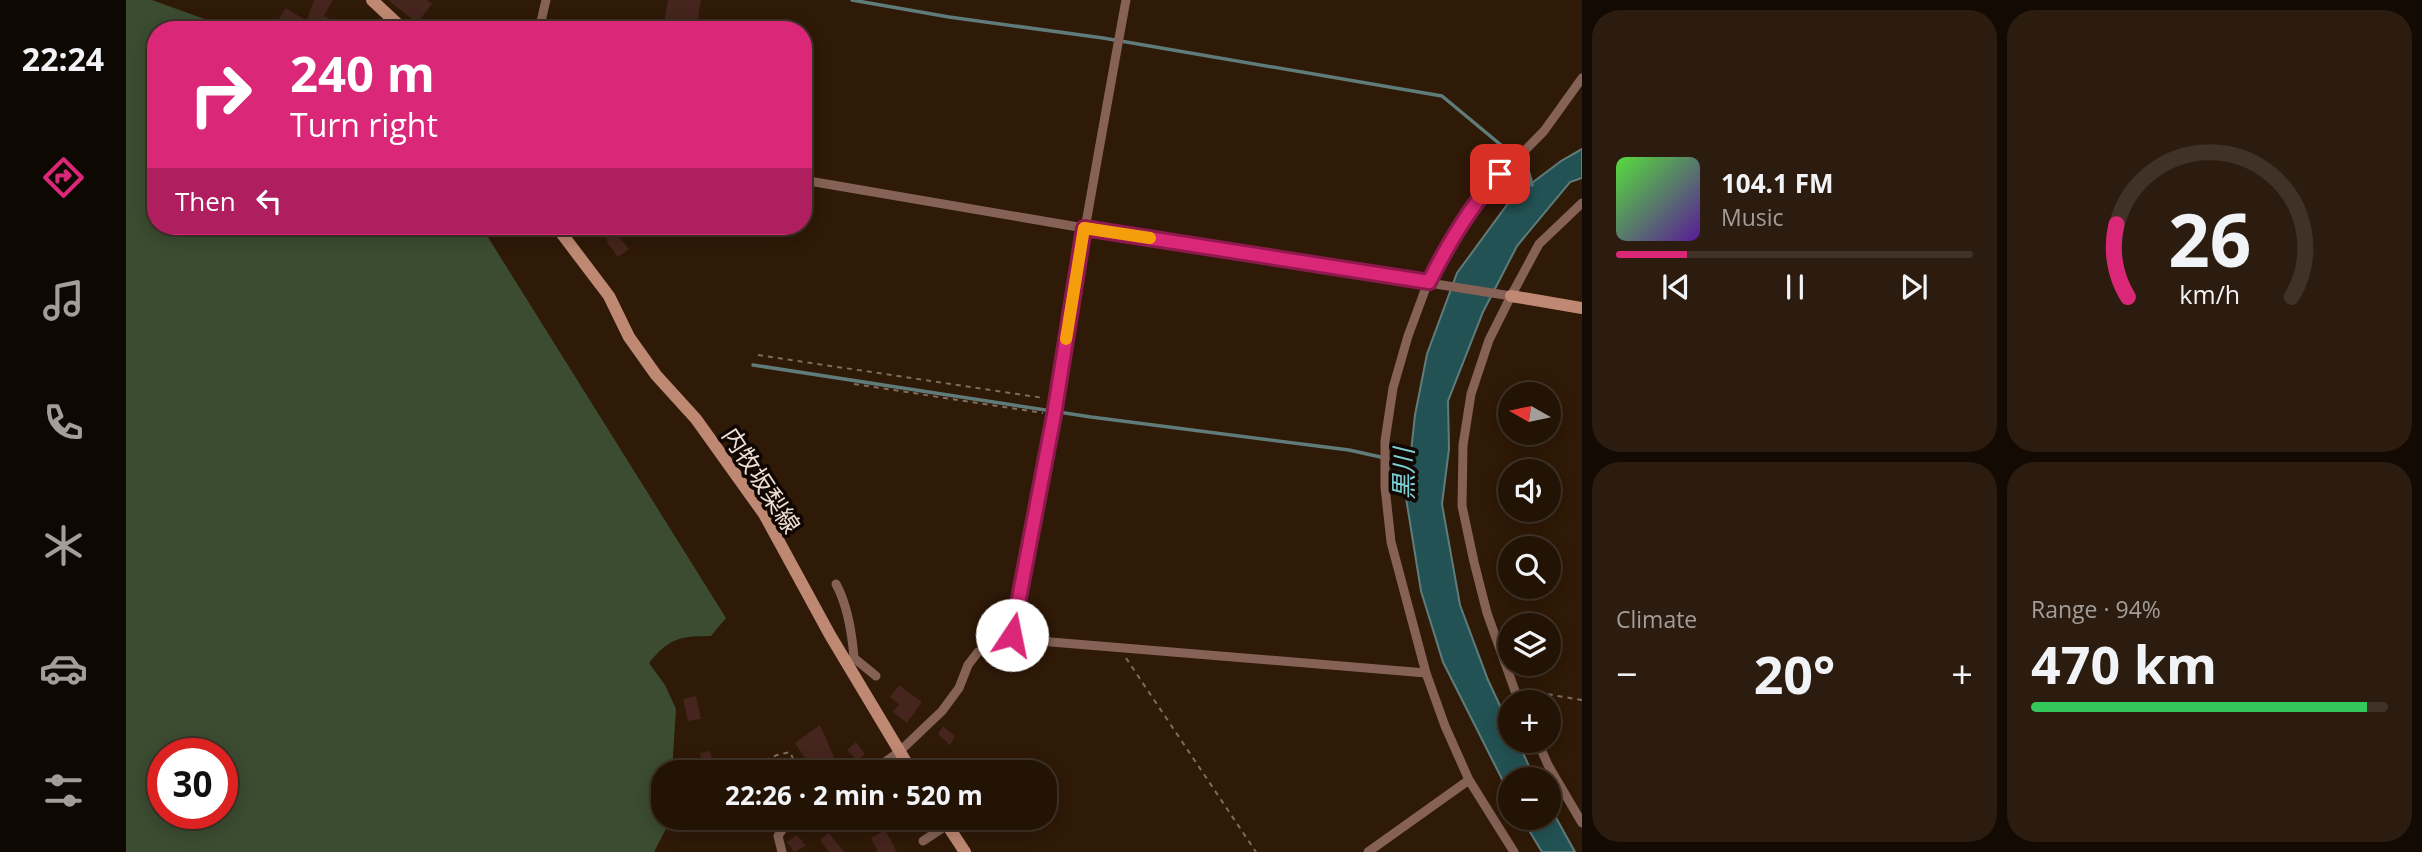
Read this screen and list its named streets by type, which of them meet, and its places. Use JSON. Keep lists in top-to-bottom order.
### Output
{
  "streets": {
    "main road": ["内牧坂梨線"]
  },
  "water": ["黒川"],
  "north": "left",
  "page": {
    "tabs": "22:24",
    "turn": ["240 m", "Turn right"],
    "song": ["104.1 FM", "Music"],
    "then": "Then",
    "map_buttons": ["+", "−"],
    "tile": [
      "Climate",
      ["Range · 94%", "470 km"]
    ],
    "heat": ["−", "20°", "+"],
    "limit": "30",
    "trip": "22:26 · 2 min · 520 m",
    "gauge": ["26", "km/h"]
  }
}
